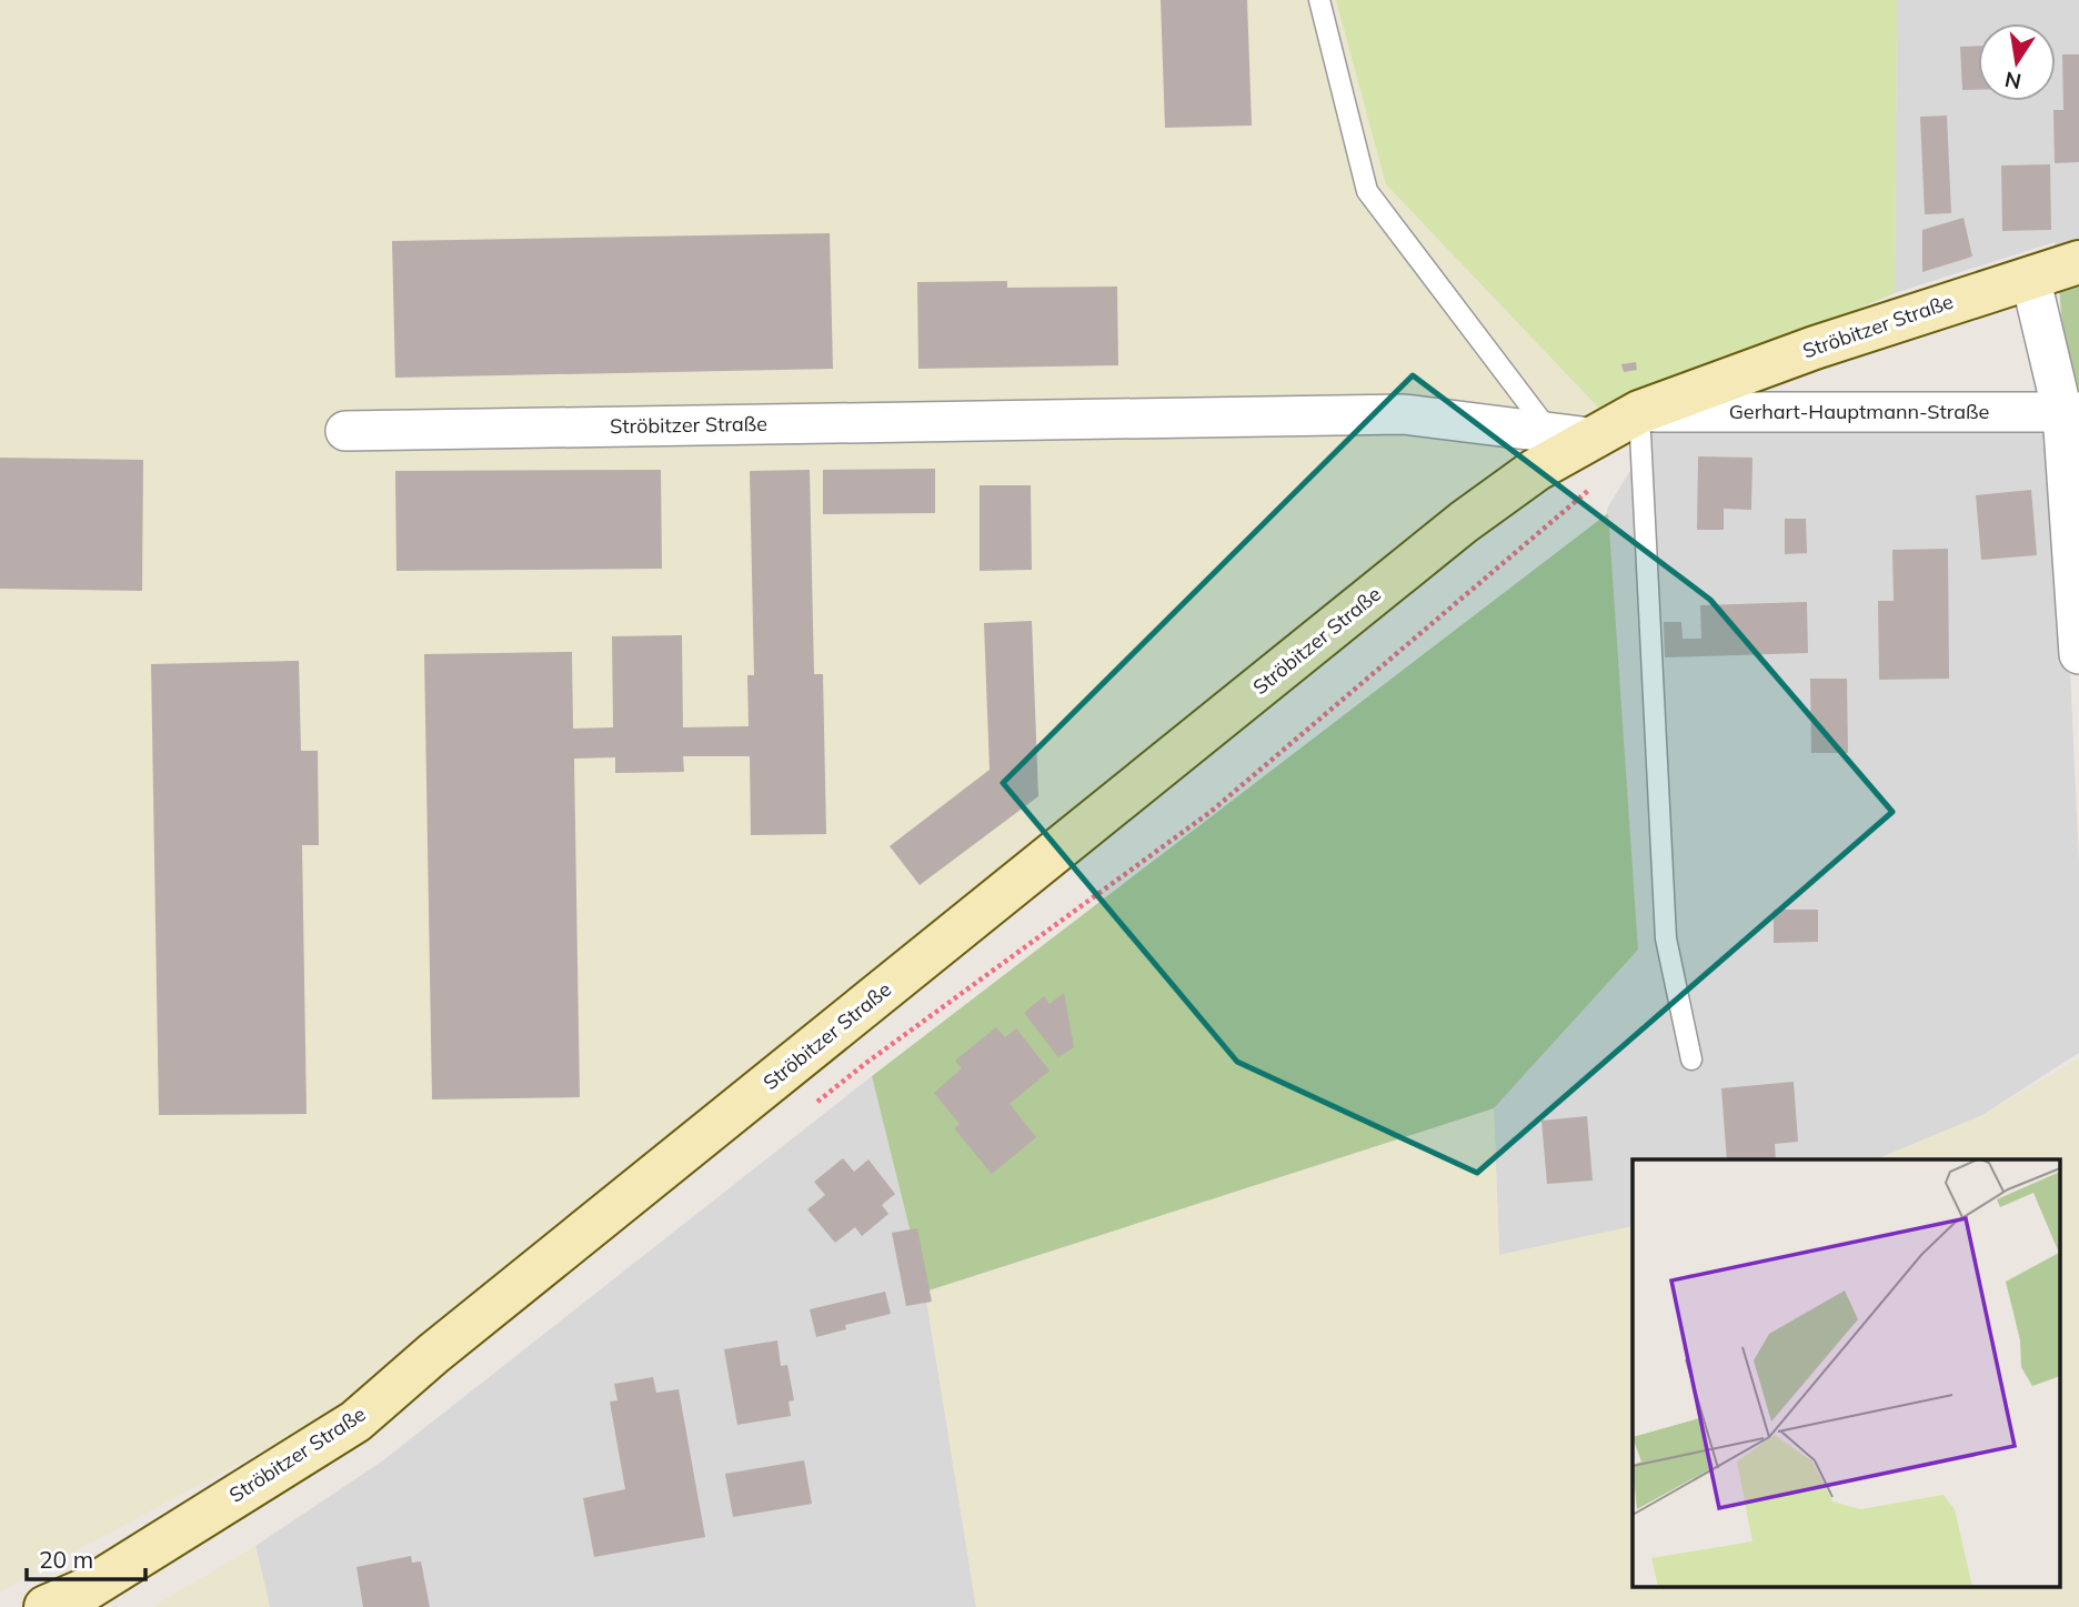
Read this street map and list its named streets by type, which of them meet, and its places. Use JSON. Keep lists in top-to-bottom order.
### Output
{
  "streets": {
    "street": ["Ströbitzer Straße", "Gerhart-Hauptmann-Straße"]
  },
  "crossings": [
    ["Ströbitzer Straße", "Gerhart-Hauptmann-Straße"]
  ],
  "scale_bar": "20 m",
  "north": "bottom"
}
